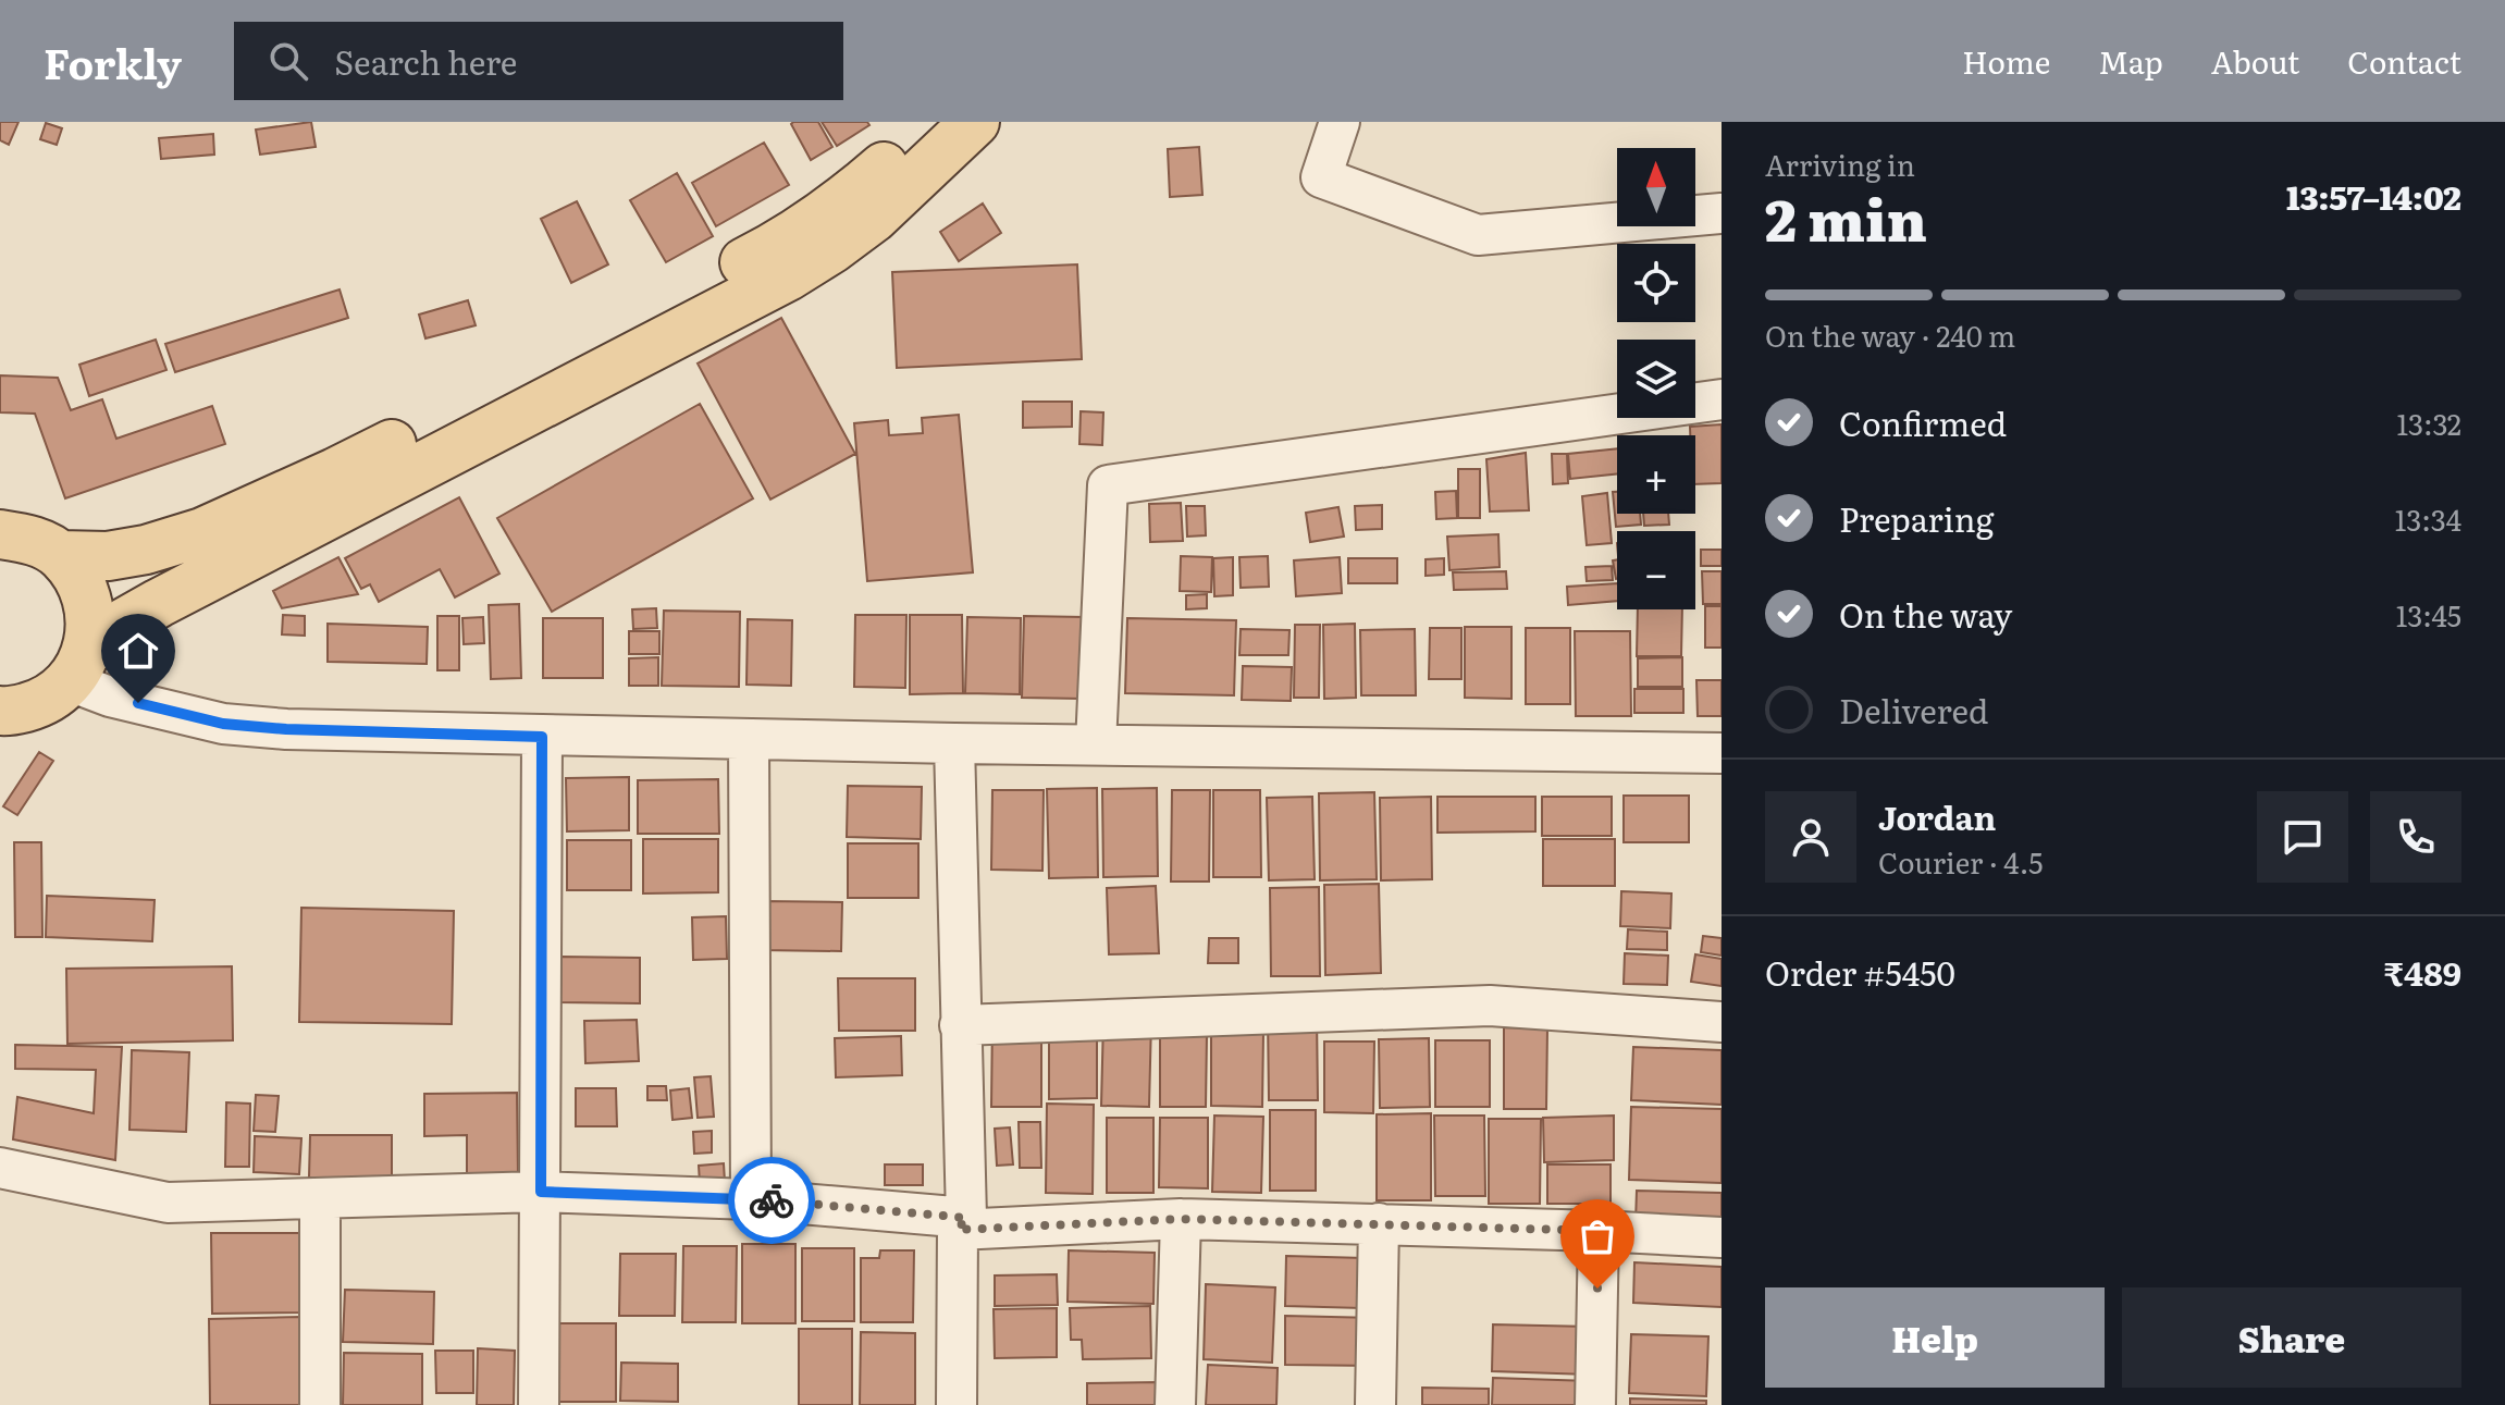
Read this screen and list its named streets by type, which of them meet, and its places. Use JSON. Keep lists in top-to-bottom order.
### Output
{
  "north": "top",
  "page": {
    "header": "Forkly",
    "search": "Search here",
    "nav": [
      "Home",
      "Map",
      "About",
      "Contact"
    ],
    "heading": ["2 min", "Arriving in", "13:57–14:02"],
    "panel": [
      "Jordan",
      "Courier · 4.5",
      "Order #5450",
      "₹489"
    ],
    "map_buttons": ["+", "−"],
    "bar": "On the way · 240 m",
    "list": [
      ["Confirmed", "13:32"],
      ["Preparing", "13:34"],
      ["On the way", "13:45"],
      "Delivered"
    ],
    "buttons": ["Help", "Share"]
  }
}
